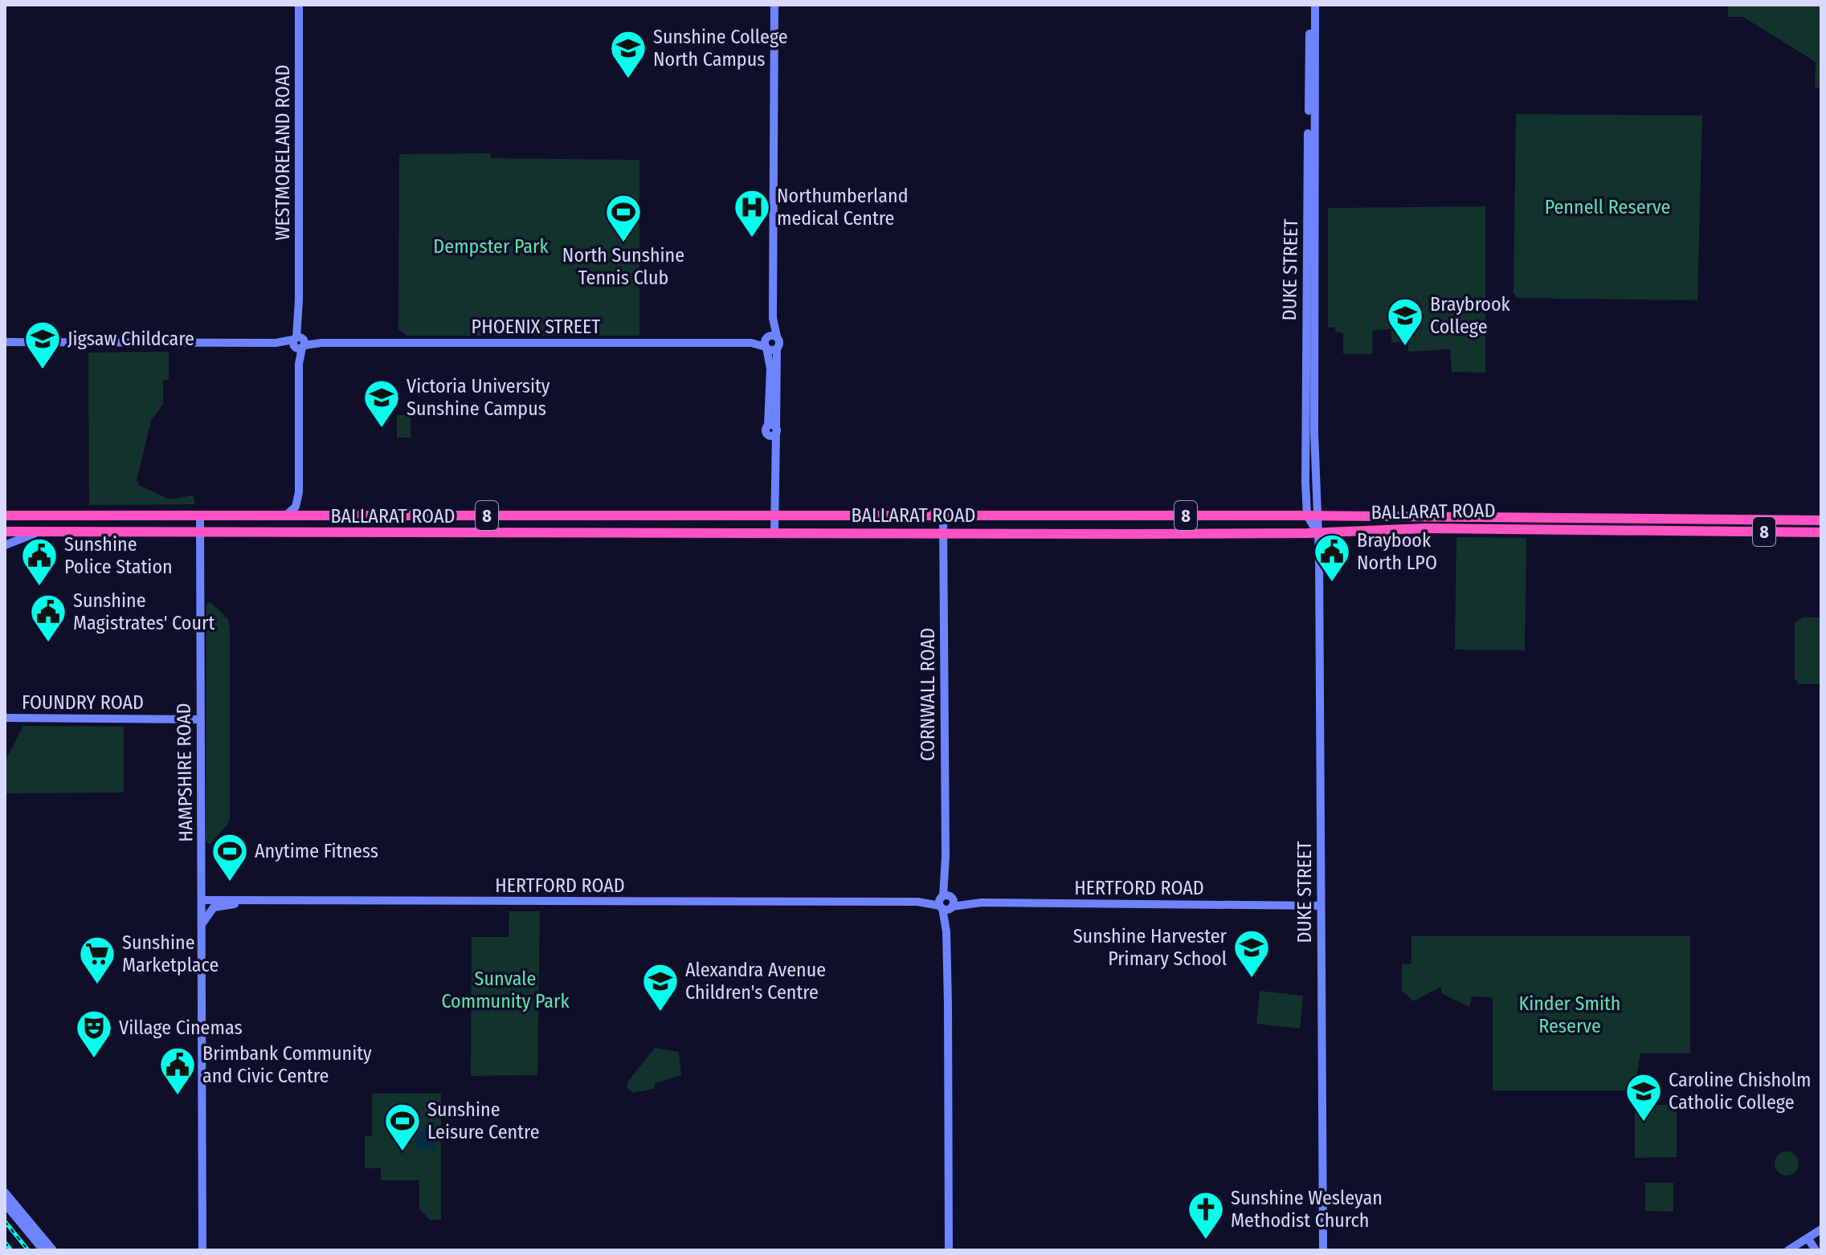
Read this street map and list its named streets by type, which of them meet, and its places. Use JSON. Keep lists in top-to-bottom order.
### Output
{
  "streets": {
    "highway": ["BALLARAT ROAD", "8"],
    "street": [
      "WESTMORELAND ROAD",
      "DUKE STREET",
      "PHOENIX STREET",
      "CORNWALL ROAD",
      "FOUNDRY ROAD",
      "HAMPSHIRE ROAD",
      "HERTFORD ROAD"
    ]
  },
  "crossings": [
    ["WESTMORELAND ROAD", "PHOENIX STREET"],
    ["WESTMORELAND ROAD", "BALLARAT ROAD"],
    ["DUKE STREET", "BALLARAT ROAD"],
    ["DUKE STREET", "HERTFORD ROAD"],
    ["BALLARAT ROAD", "CORNWALL ROAD"],
    ["BALLARAT ROAD", "HAMPSHIRE ROAD"],
    ["CORNWALL ROAD", "HERTFORD ROAD"],
    ["FOUNDRY ROAD", "HAMPSHIRE ROAD"],
    ["HAMPSHIRE ROAD", "HERTFORD ROAD"]
  ],
  "parks": [
    "Pennell Reserve",
    "Dempster Park",
    "Sunvale Community Park",
    "Kinder Smith Reserve"
  ],
  "places": {
    "school or university": [
      "Sunshine College North Campus",
      "Braybrook College",
      "Jigsaw Childcare",
      "Victoria University Sunshine Campus",
      "Sunshine Harvester Primary School",
      "Alexandra Avenue Children's Centre",
      "Caroline Chisholm Catholic College"
    ],
    "hospital": ["Northumberland medical Centre"],
    "sports": ["North Sunshine Tennis Club", "Anytime Fitness", "Sunshine Leisure Centre"],
    "public building": [
      "Braybook North LPO",
      "Sunshine Police Station",
      "Sunshine Magistrates' Court",
      "Brimbank Community and Civic Centre"
    ],
    "supermarket": ["Sunshine Marketplace"],
    "theatre": ["Village Cinemas"],
    "church": ["Sunshine Wesleyan Methodist Church"]
  }
}
